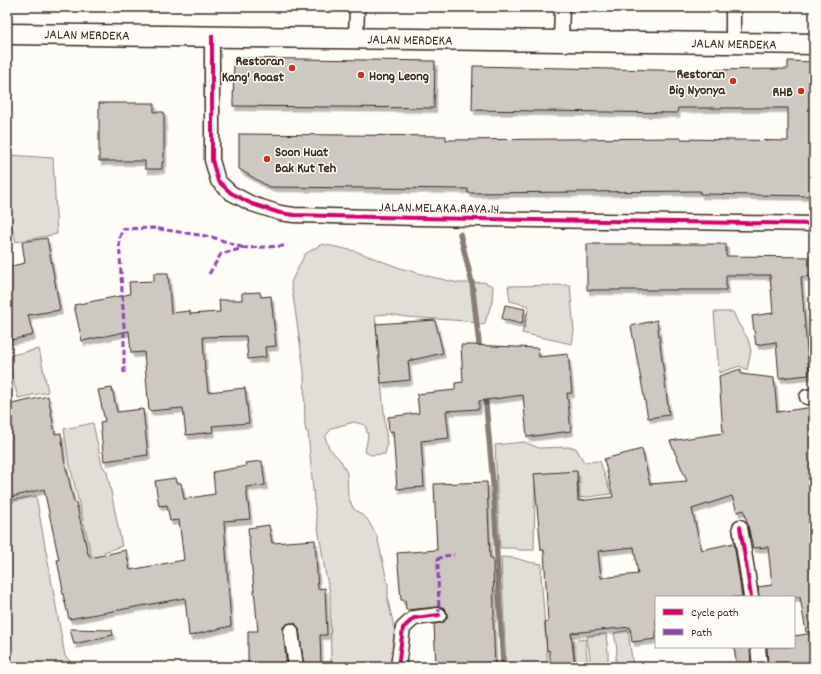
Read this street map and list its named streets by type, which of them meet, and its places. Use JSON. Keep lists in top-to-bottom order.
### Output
{
  "streets": {
    "main road": ["JALAN MERDEKA"],
    "street": ["JALAN MELAKA RAYA 14"]
  },
  "crossings": [
    ["JALAN MERDEKA", "JALAN MELAKA RAYA 14"]
  ],
  "places": [
    "Restoran Kang' Roast",
    "Hong Leong",
    "Restoran Big Nyonya",
    "RHB",
    "Soon Huat Bak Kut Teh"
  ],
  "legend": ["Cycle path", "Path"]
}
